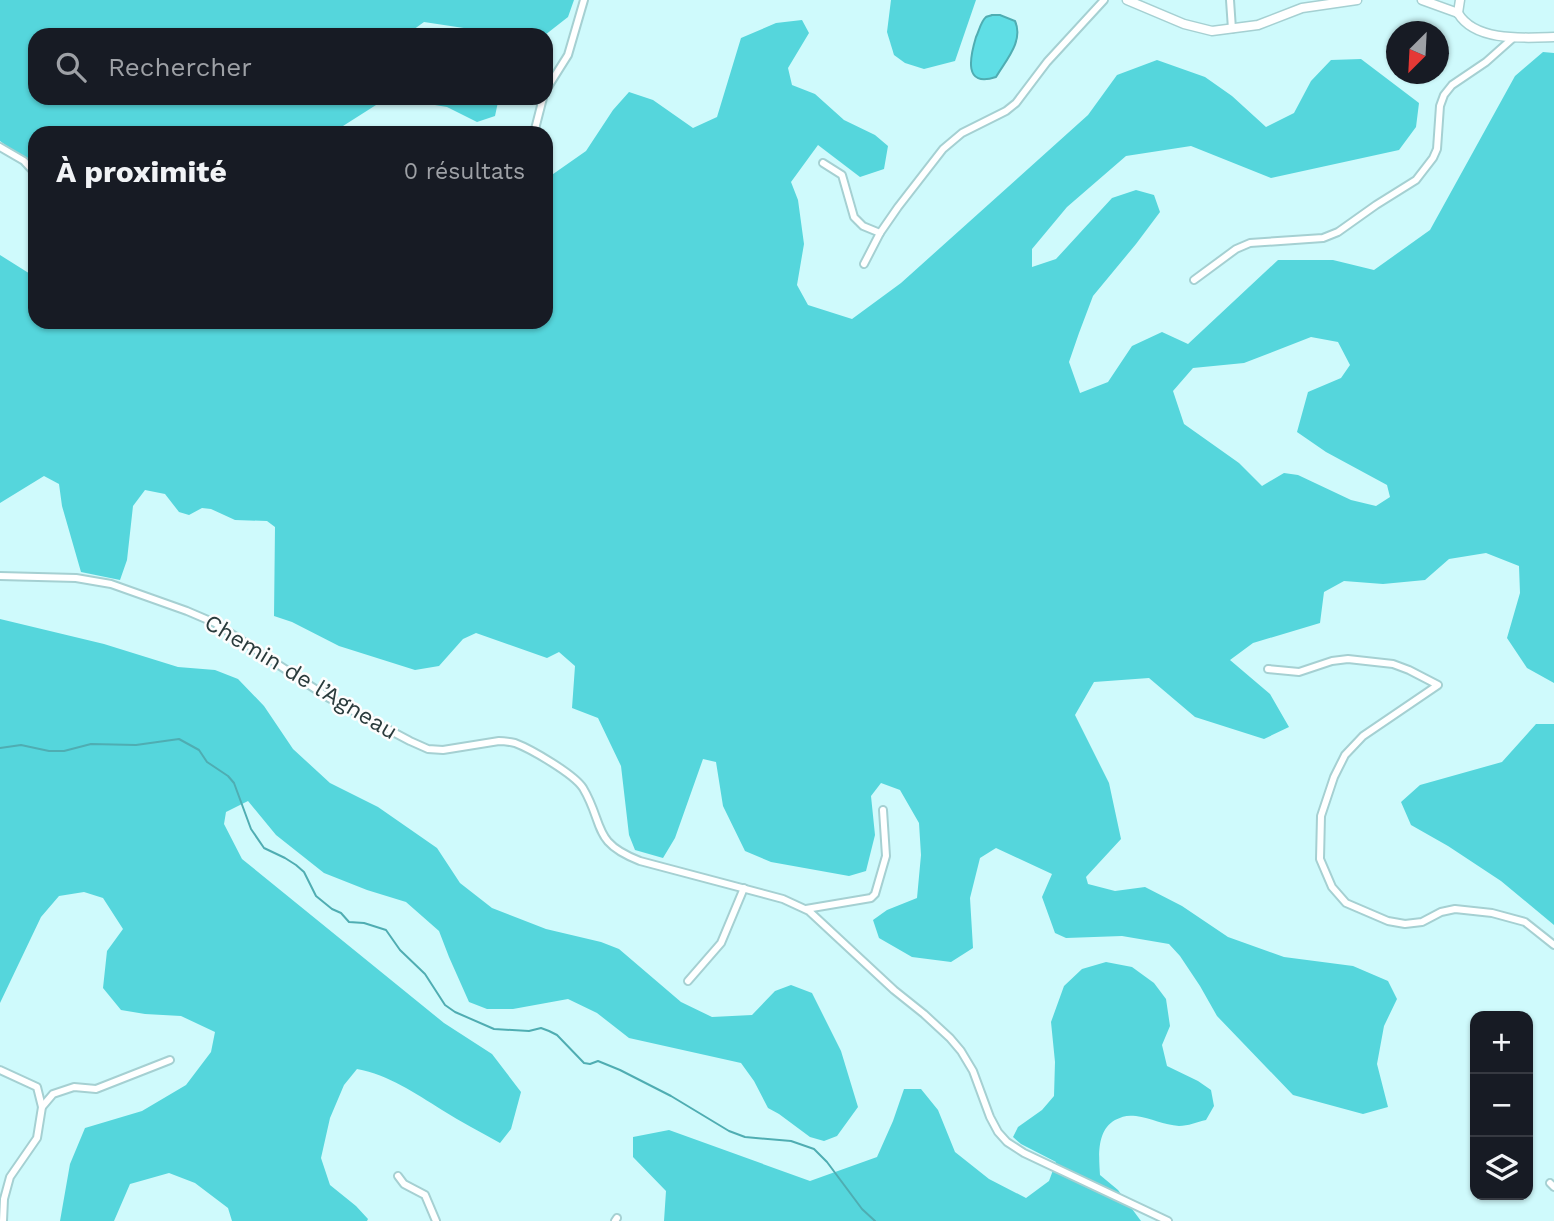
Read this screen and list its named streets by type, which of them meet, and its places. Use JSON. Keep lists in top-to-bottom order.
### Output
{
  "streets": {
    "street": ["Chemin de l’Agneau"]
  },
  "north": "bottom left",
  "page": {
    "search": "Rechercher",
    "heading": ["À proximité", "0 résultats"],
    "map_buttons": ["+", "−"]
  }
}
